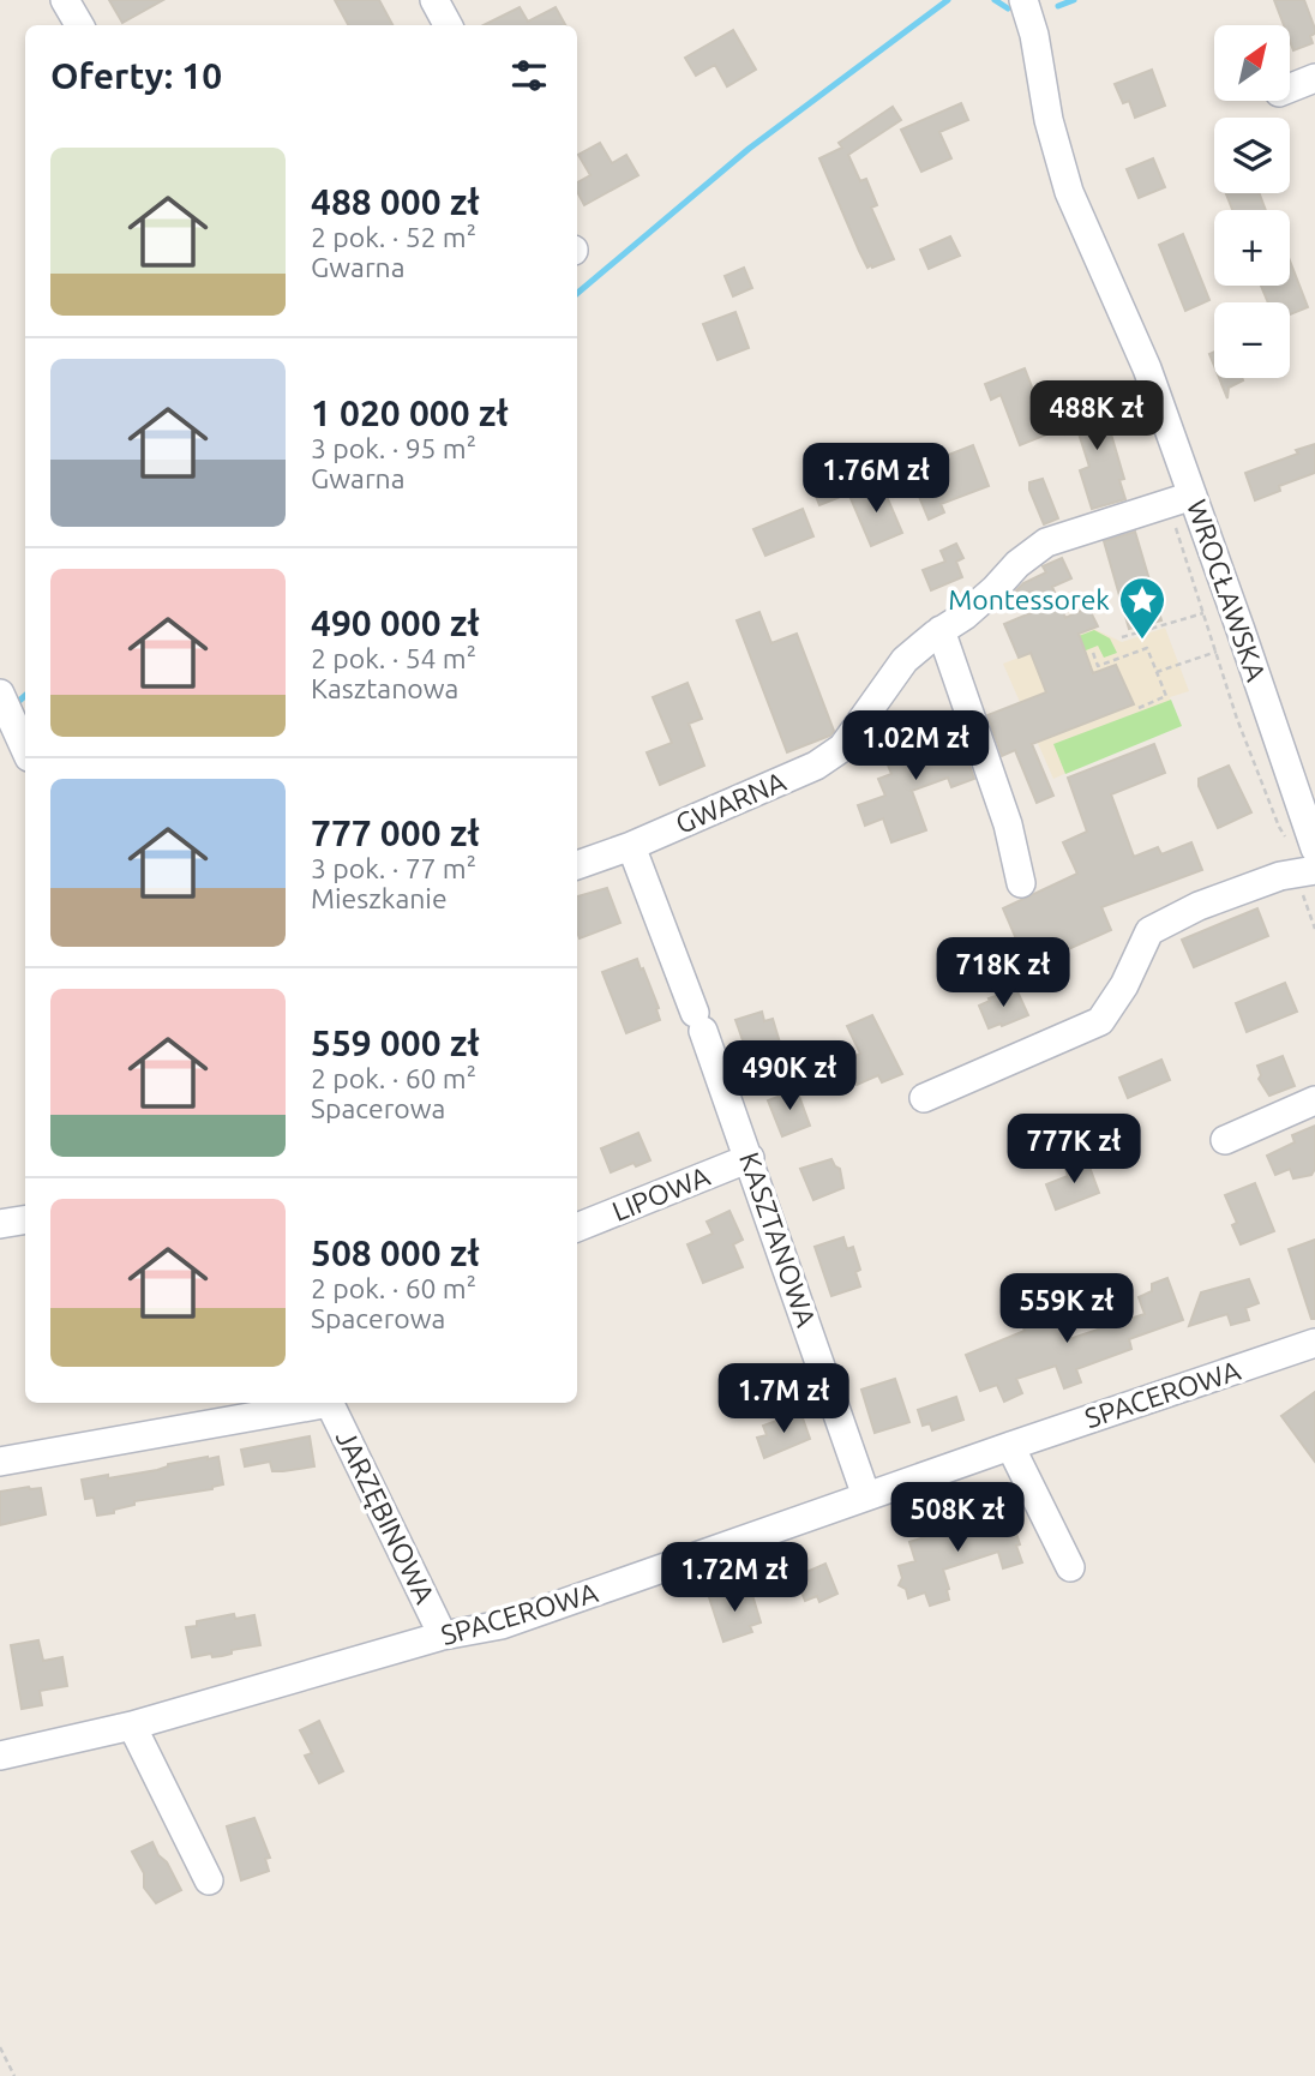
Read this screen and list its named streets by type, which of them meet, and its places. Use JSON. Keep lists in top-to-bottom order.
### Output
{
  "streets": {
    "street": [
      "WROCŁAWSKA",
      "GWARNA",
      "LIPOWA",
      "KASZTANOWA",
      "SPACEROWA",
      "JARZĘBINOWA"
    ]
  },
  "crossings": [
    ["WROCŁAWSKA", "GWARNA"],
    ["GWARNA", "KASZTANOWA"],
    ["LIPOWA", "KASZTANOWA"],
    ["KASZTANOWA", "SPACEROWA"],
    ["SPACEROWA", "JARZĘBINOWA"]
  ],
  "places": {
    "place": ["Montessorek"]
  },
  "north": "top right",
  "page": {
    "map_buttons": ["+", "−"],
    "heading": "Oferty: 10",
    "list": [
      {
        "name": "488 000 zł",
        "note": "2 pok. · 52 m² · Gwarna"
      },
      {
        "name": "1 020 000 zł",
        "note": "3 pok. · 95 m² · Gwarna"
      },
      {
        "name": "490 000 zł",
        "note": "2 pok. · 54 m² · Kasztanowa"
      },
      {
        "name": "777 000 zł",
        "note": "3 pok. · 77 m² · Mieszkanie"
      },
      {
        "name": "559 000 zł",
        "note": "2 pok. · 60 m² · Spacerowa"
      },
      {
        "name": "508 000 zł",
        "note": "2 pok. · 60 m² · Spacerowa"
      }
    ],
    "price": [
      "488K zł",
      "1.76M zł",
      "1.02M zł",
      "718K zł",
      "490K zł",
      "777K zł",
      "559K zł",
      "1.7M zł",
      "508K zł",
      "1.72M zł"
    ]
  }
}
